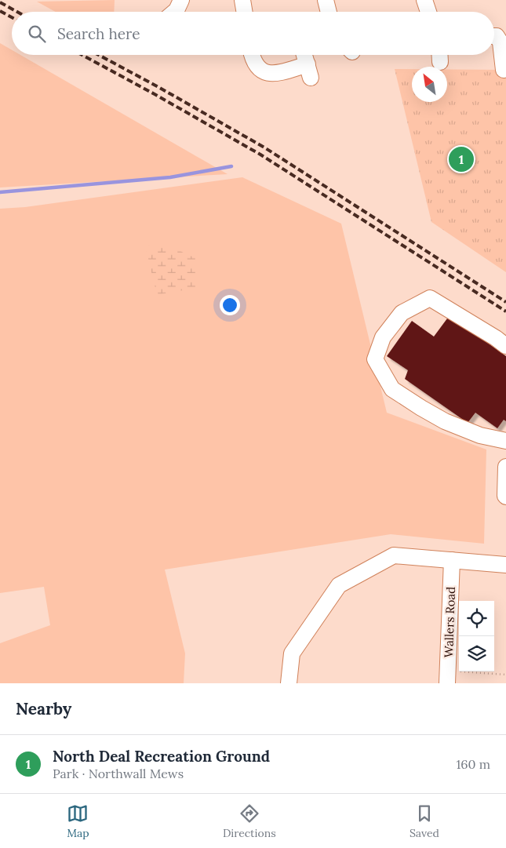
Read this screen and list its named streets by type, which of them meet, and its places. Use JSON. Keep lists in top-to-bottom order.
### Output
{
  "streets": {
    "street": ["Wallers Road"]
  },
  "north": "top left",
  "page": {
    "search": "Search here",
    "pins": "1",
    "heading": "Nearby",
    "list": [
      {
        "mark": "1",
        "name": "North Deal Recreation Ground",
        "note": "Park · Northwall Mews",
        "value": "160 m"
      }
    ],
    "nav": ["Map", "Directions", "Saved"]
  }
}
